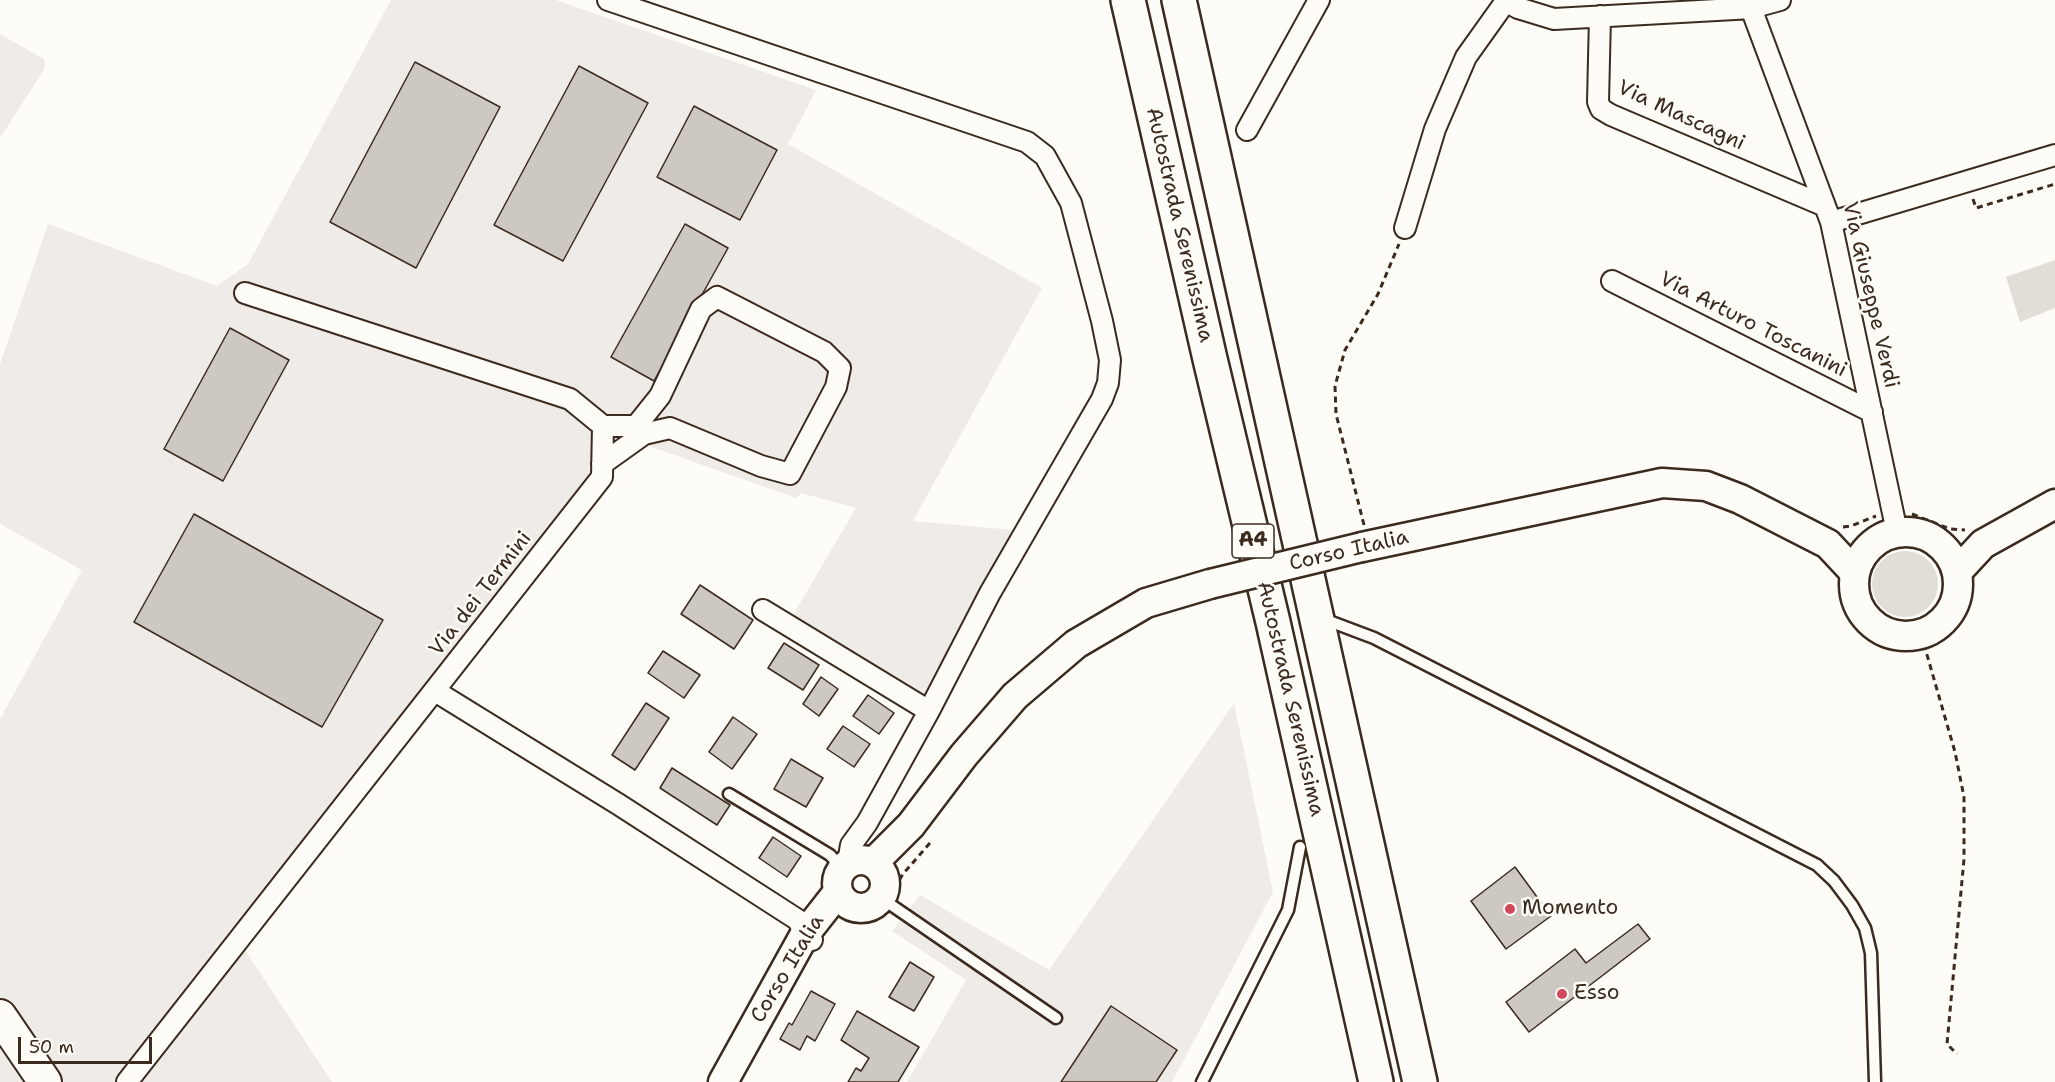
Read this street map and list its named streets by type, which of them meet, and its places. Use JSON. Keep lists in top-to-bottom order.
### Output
{
  "streets": {
    "highway": ["Autostrada Serenissima", "A4"],
    "street": [
      "Via Mascagni",
      "Via Giuseppe Verdi",
      "Via Arturo Toscanini",
      "Corso Italia",
      "Via dei Termini"
    ]
  },
  "crossings": [
    ["Via Mascagni", "Via Giuseppe Verdi"],
    ["Via Giuseppe Verdi", "Via Arturo Toscanini"],
    ["Via Giuseppe Verdi", "Corso Italia"]
  ],
  "places": ["Momento", "Esso"],
  "scale_bar": "50 m"
}
